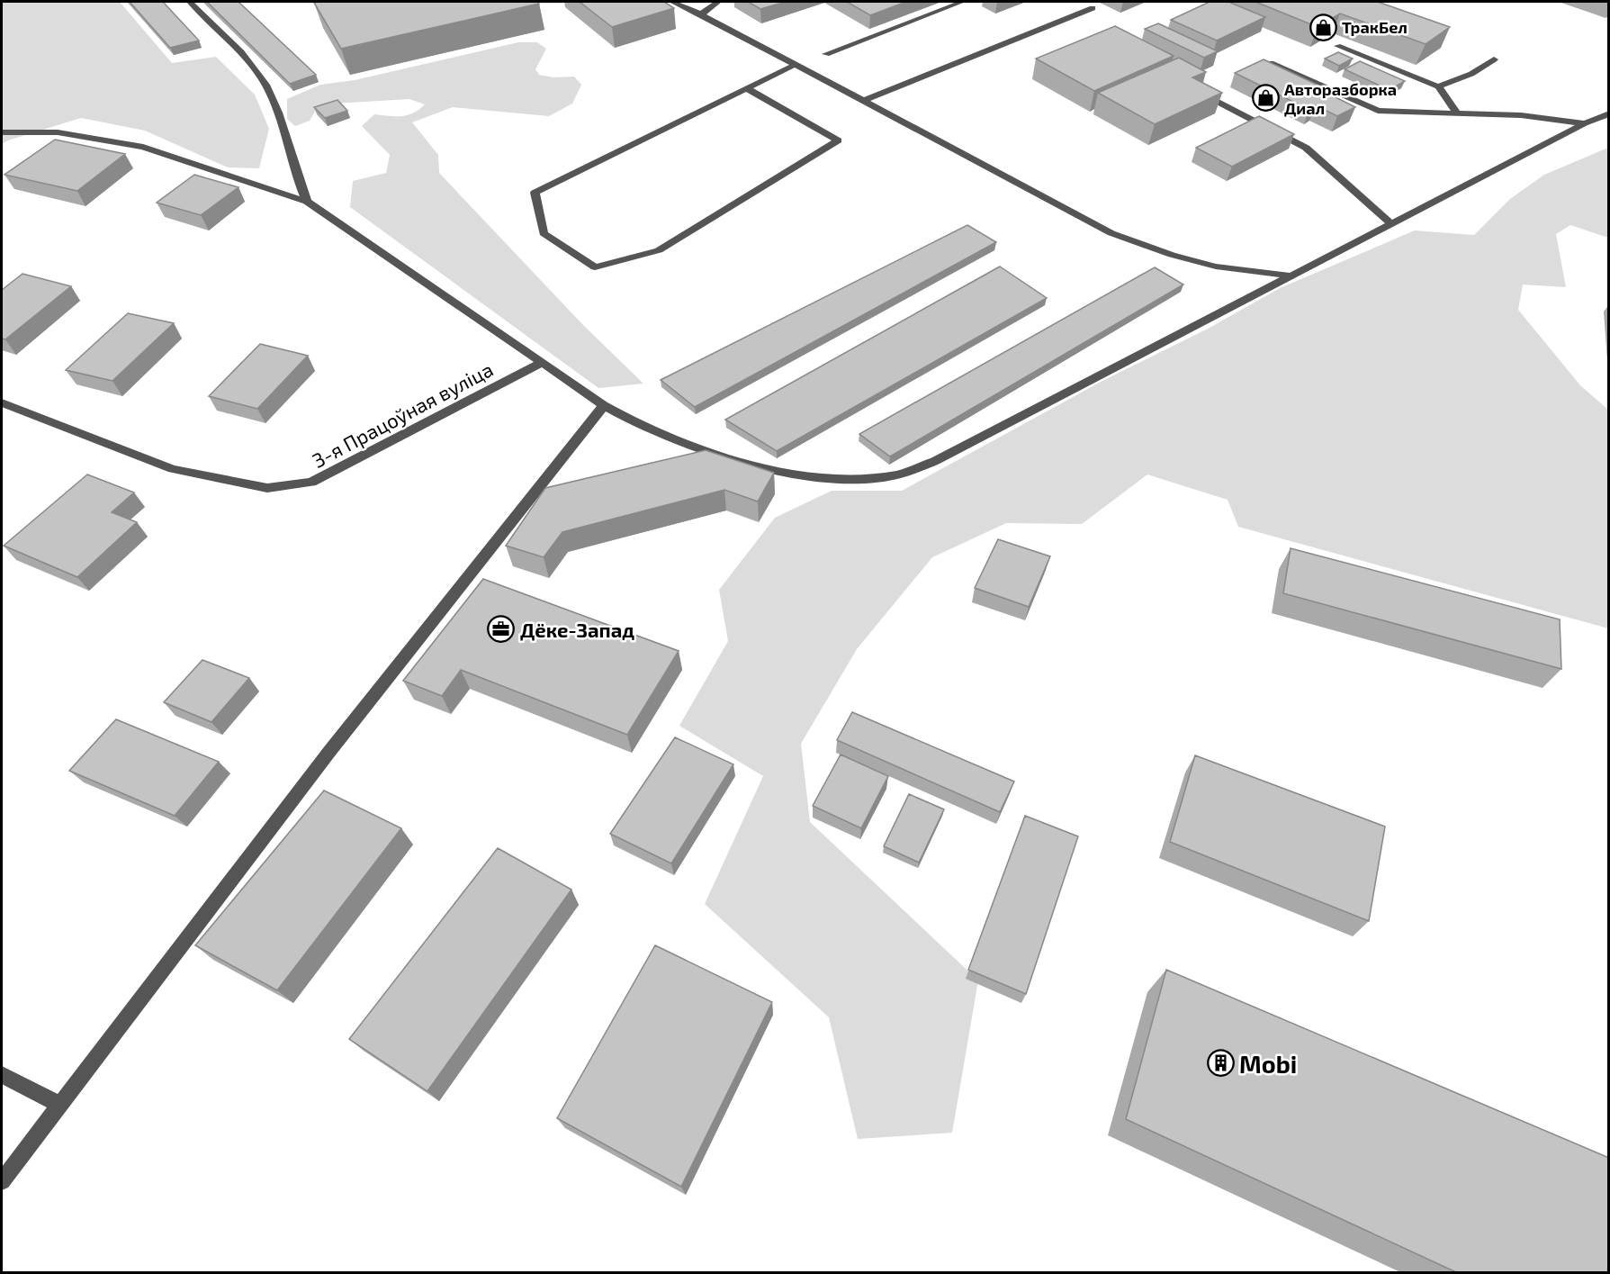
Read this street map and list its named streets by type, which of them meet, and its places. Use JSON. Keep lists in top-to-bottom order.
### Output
{
  "streets": {
    "street": ["3-я Працоўная вуліца"]
  },
  "places": {
    "shop": ["ТракБел", "Авторазборка Диал"],
    "office": ["Дёке-Запад"],
    "building": ["Mobi"]
  }
}
